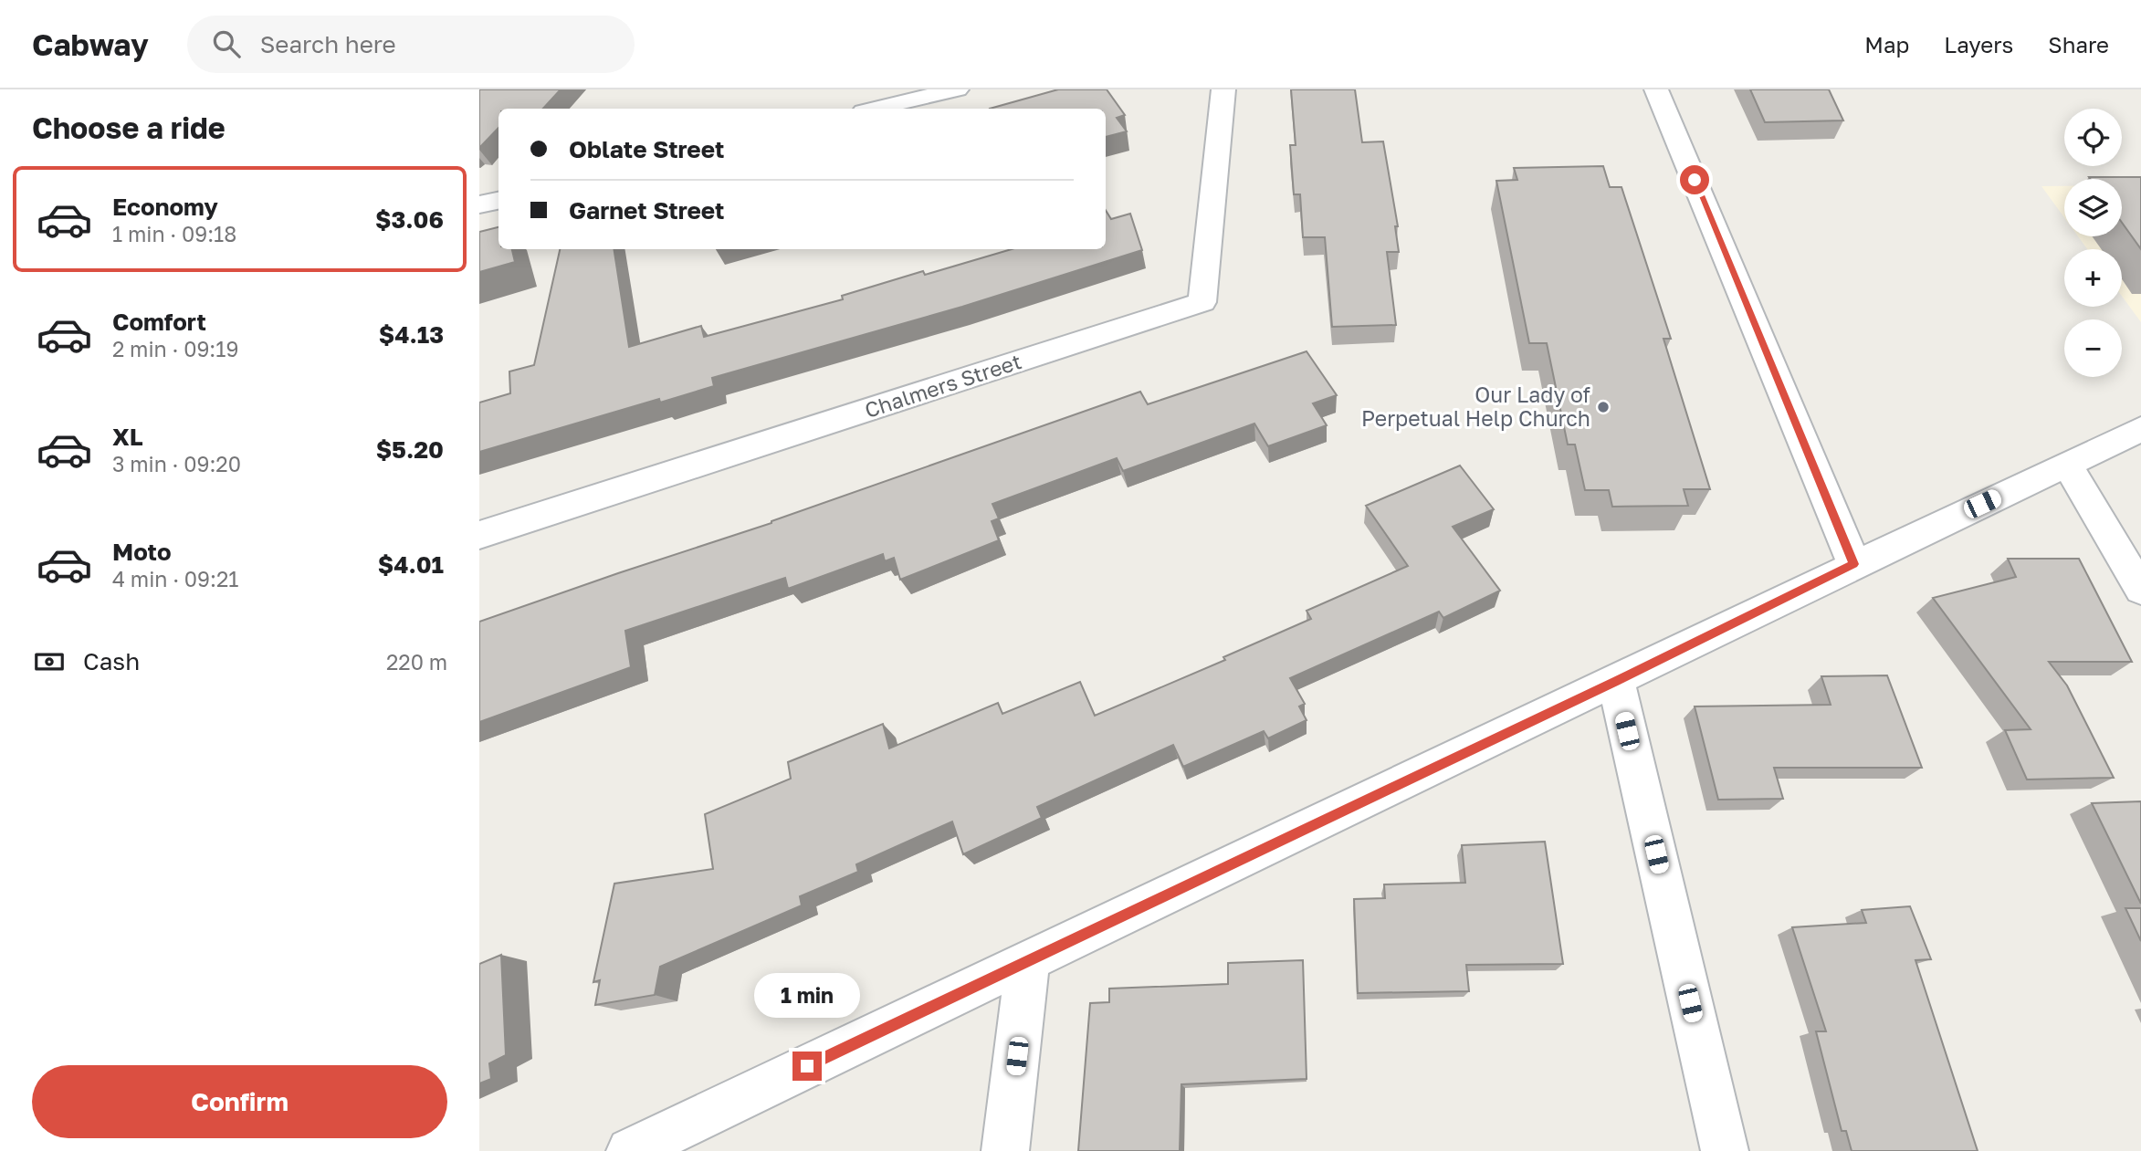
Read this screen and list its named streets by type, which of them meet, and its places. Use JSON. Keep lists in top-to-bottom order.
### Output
{
  "streets": {
    "street": ["Chalmers Street"]
  },
  "places": ["Our Lady of Perpetual Help Church"],
  "page": {
    "header": "Cabway",
    "search": "Search here",
    "nav": ["Map", "Layers", "Share"],
    "heading": "Choose a ride",
    "map_buttons": ["+", "−"],
    "banner": ["Oblate Street", "Garnet Street"],
    "list": [
      {
        "name": "Economy",
        "note": "1 min · 09:18",
        "value": "$3.06"
      },
      {
        "name": "Comfort",
        "note": "2 min · 09:19",
        "value": "$4.13"
      },
      {
        "name": "XL",
        "note": "3 min · 09:20",
        "value": "$5.20"
      },
      {
        "name": "Moto",
        "note": "4 min · 09:21",
        "value": "$4.01"
      }
    ],
    "pay": ["Cash", "220 m"],
    "bubble": "1 min",
    "buttons": "Confirm"
  }
}
